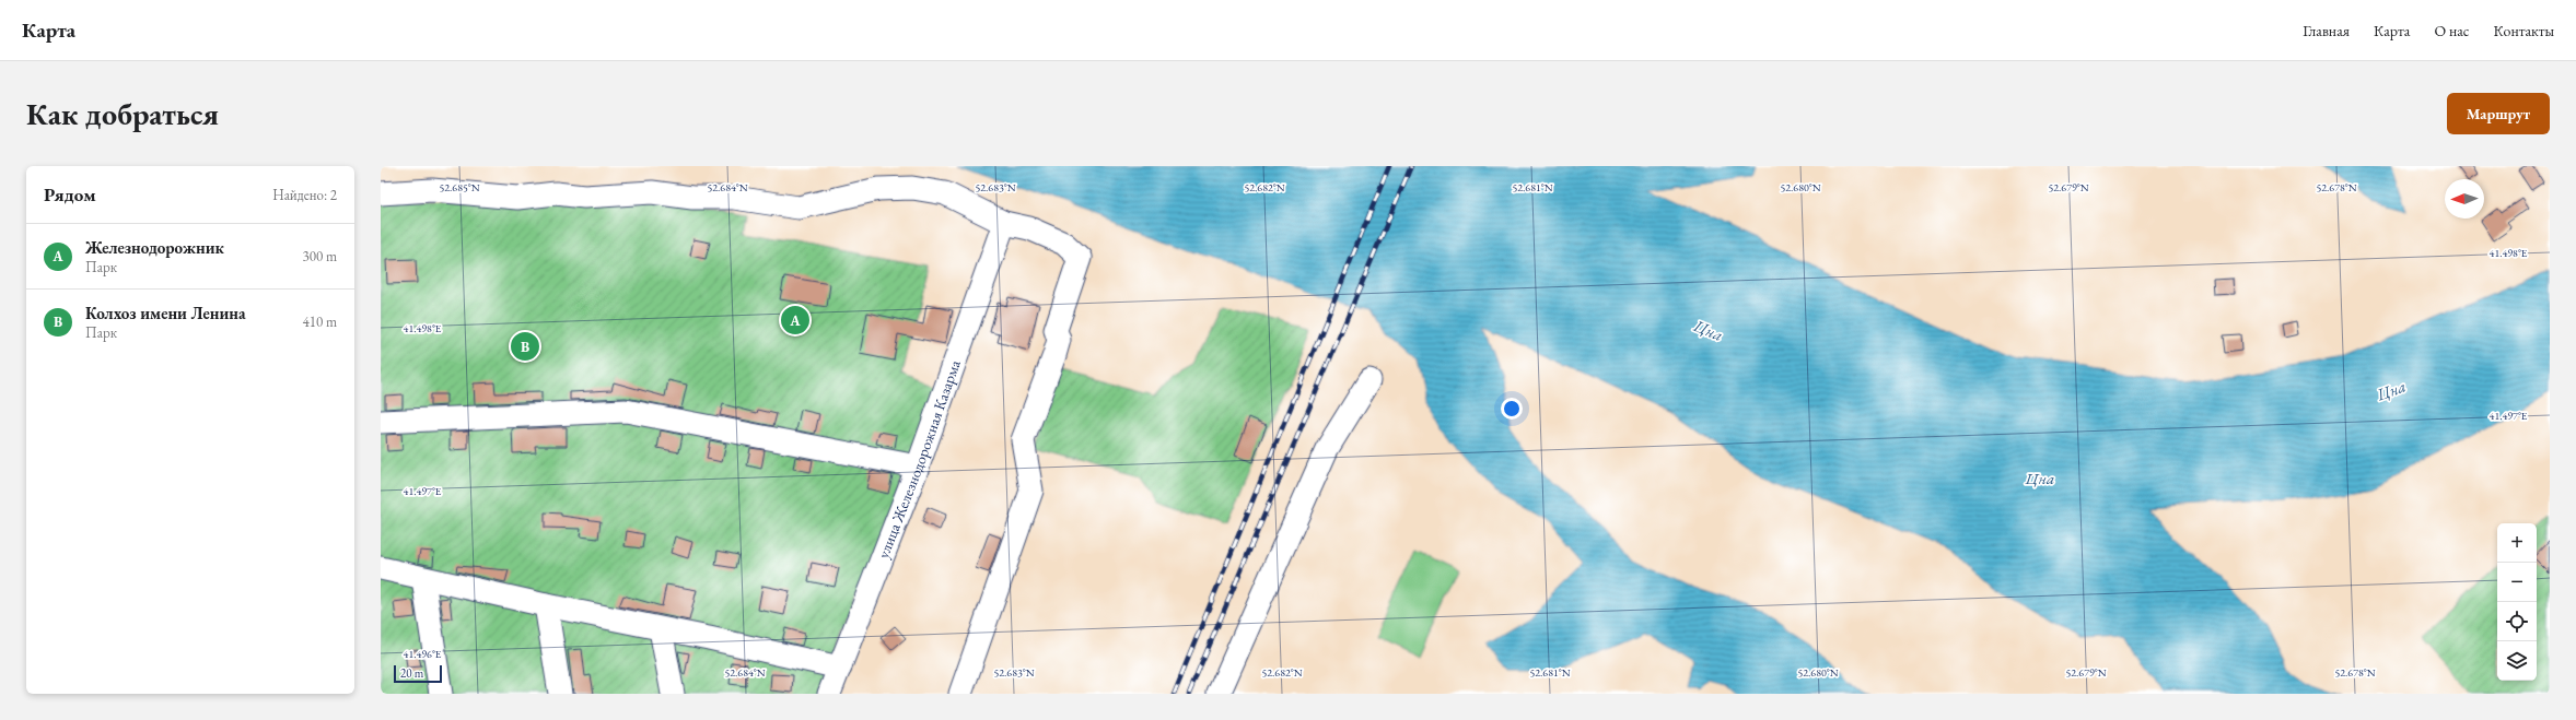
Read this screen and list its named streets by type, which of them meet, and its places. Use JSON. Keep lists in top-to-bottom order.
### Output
{
  "streets": {
    "street": ["улица Железнодорожная Казарма"]
  },
  "water": ["Цна"],
  "scale_bar": "20 m",
  "north": "left",
  "page": {
    "header": "Карта",
    "nav": [
      "Главная",
      "Карта",
      "О нас",
      "Контакты"
    ],
    "buttons": "Маршрут",
    "title": "Как добраться",
    "heading": ["Рядом", "Найдено: 2"],
    "list": [
      {
        "mark": "A",
        "name": "Железнодорожник",
        "note": "Парк",
        "value": "300 m"
      },
      {
        "mark": "B",
        "name": "Колхоз имени Ленина",
        "note": "Парк",
        "value": "410 m"
      }
    ],
    "pins": ["A", "B"],
    "map_buttons": ["+", "−"],
    "scale": "20 m"
  },
  "coordinates": [
    "52.685°N",
    "52.684°N",
    "52.683°N",
    "52.682°N",
    "52.681°N",
    "52.680°N",
    "52.679°N",
    "52.678°N",
    "41.498°E",
    "41.497°E",
    "41.496°E"
  ]
}
